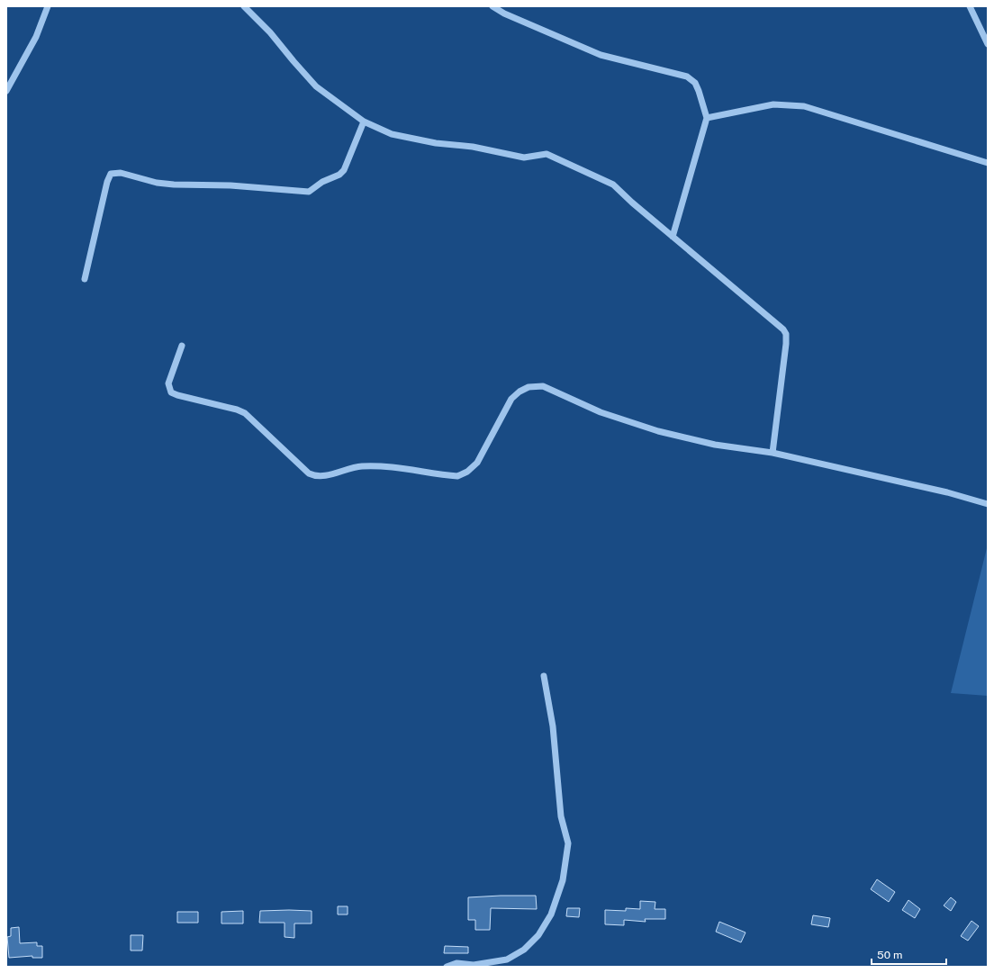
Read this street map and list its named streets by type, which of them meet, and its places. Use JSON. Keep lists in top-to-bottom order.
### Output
{
  "scale_bar": "50 m"
}
